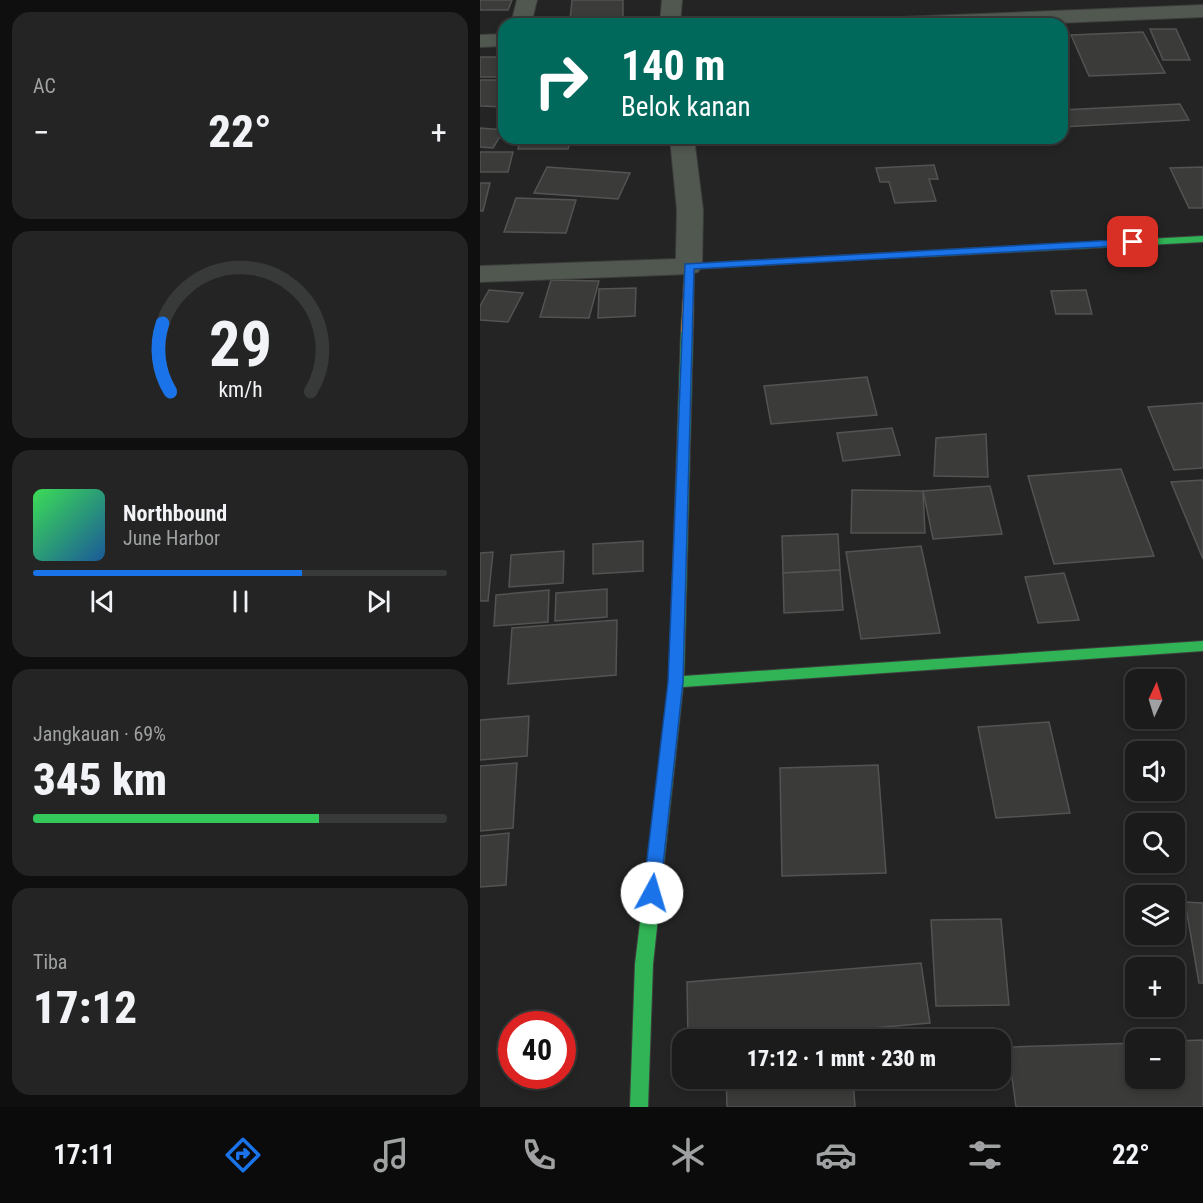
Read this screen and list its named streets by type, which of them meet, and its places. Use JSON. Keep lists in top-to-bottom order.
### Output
{
  "north": "top",
  "page": {
    "tile": [
      "AC",
      ["Jangkauan · 69%", "345 km"],
      ["Tiba", "17:12"]
    ],
    "turn": ["140 m", "Belok kanan"],
    "heat": ["−", "22°", "+"],
    "song": ["Northbound", "June Harbor"],
    "map_buttons": ["+", "−"],
    "limit": "40",
    "trip": "17:12 · 1 mnt · 230 m",
    "tabs": ["17:11", "22°"],
    "gauge": ["29", "km/h"]
  }
}
